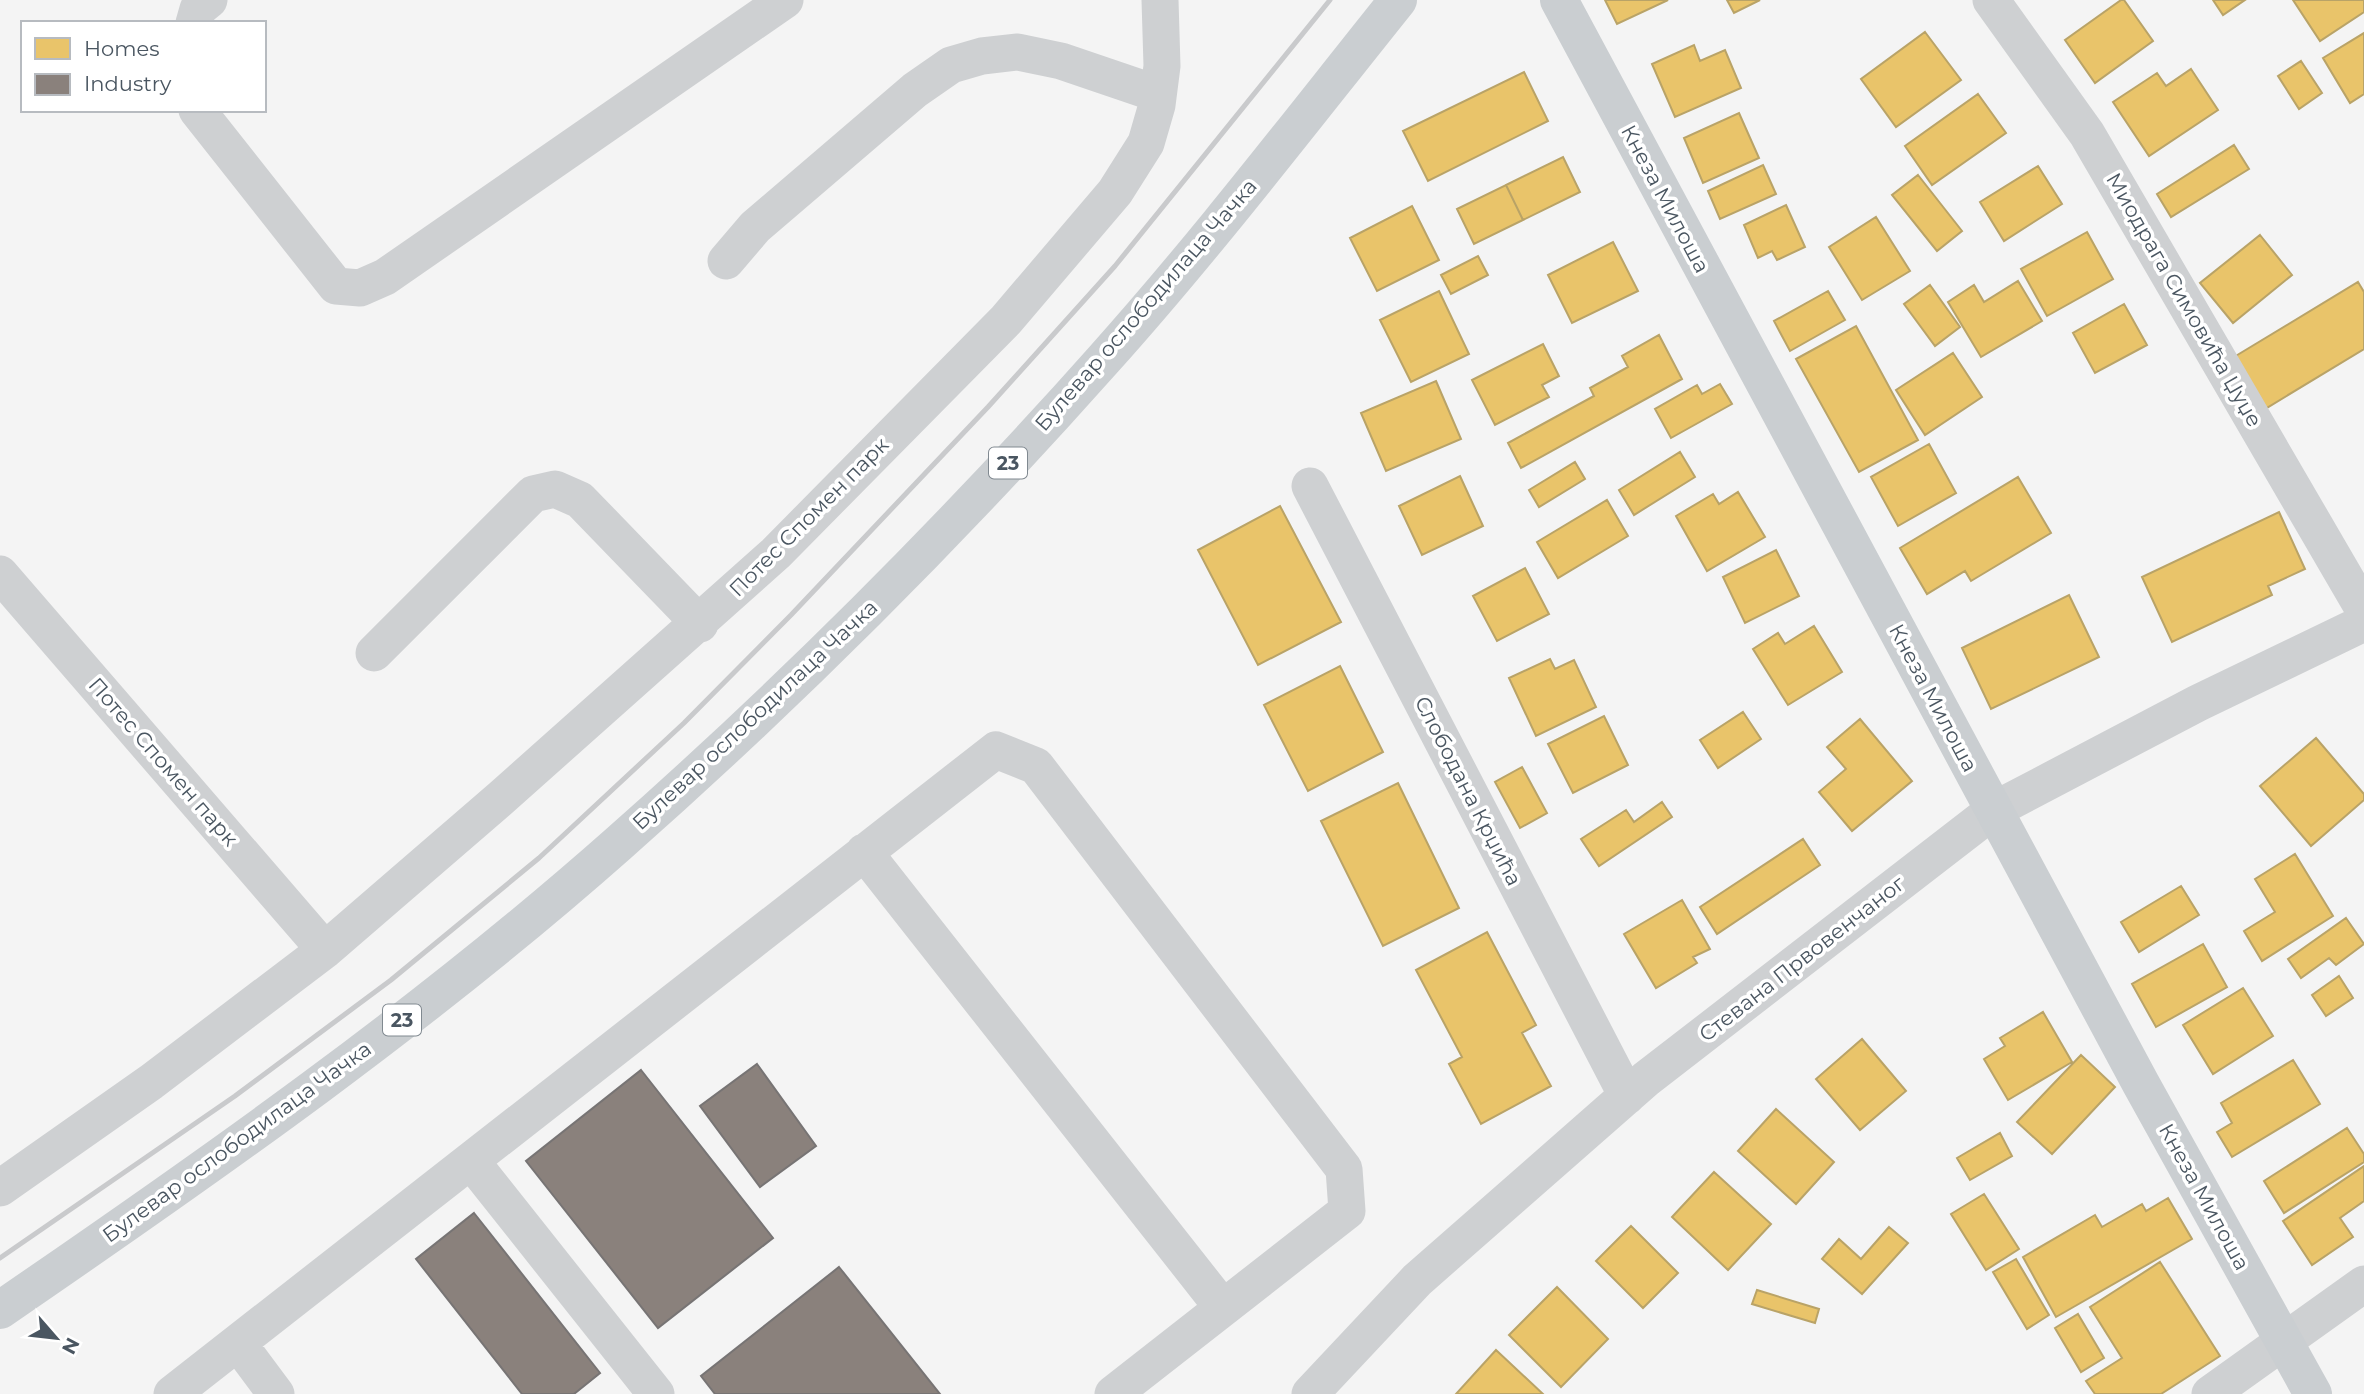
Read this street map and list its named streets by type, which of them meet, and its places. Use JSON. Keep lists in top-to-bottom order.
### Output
{
  "streets": {
    "main road": ["Кнеза Милоша", "Булевар ослободилаца Чачка", "23"],
    "street": [
      "Миодрага Симовића Џуџе",
      "Потес Спомен парк",
      "Слободана Крџића",
      "Стевана Првовенчаног"
    ]
  },
  "crossings": [
    ["Кнеза Милоша", "Стевана Првовенчаног"],
    ["Слободана Крџића", "Стевана Првовенчаног"]
  ],
  "legend": ["Homes", "Industry"],
  "north": "bottom right"
}
